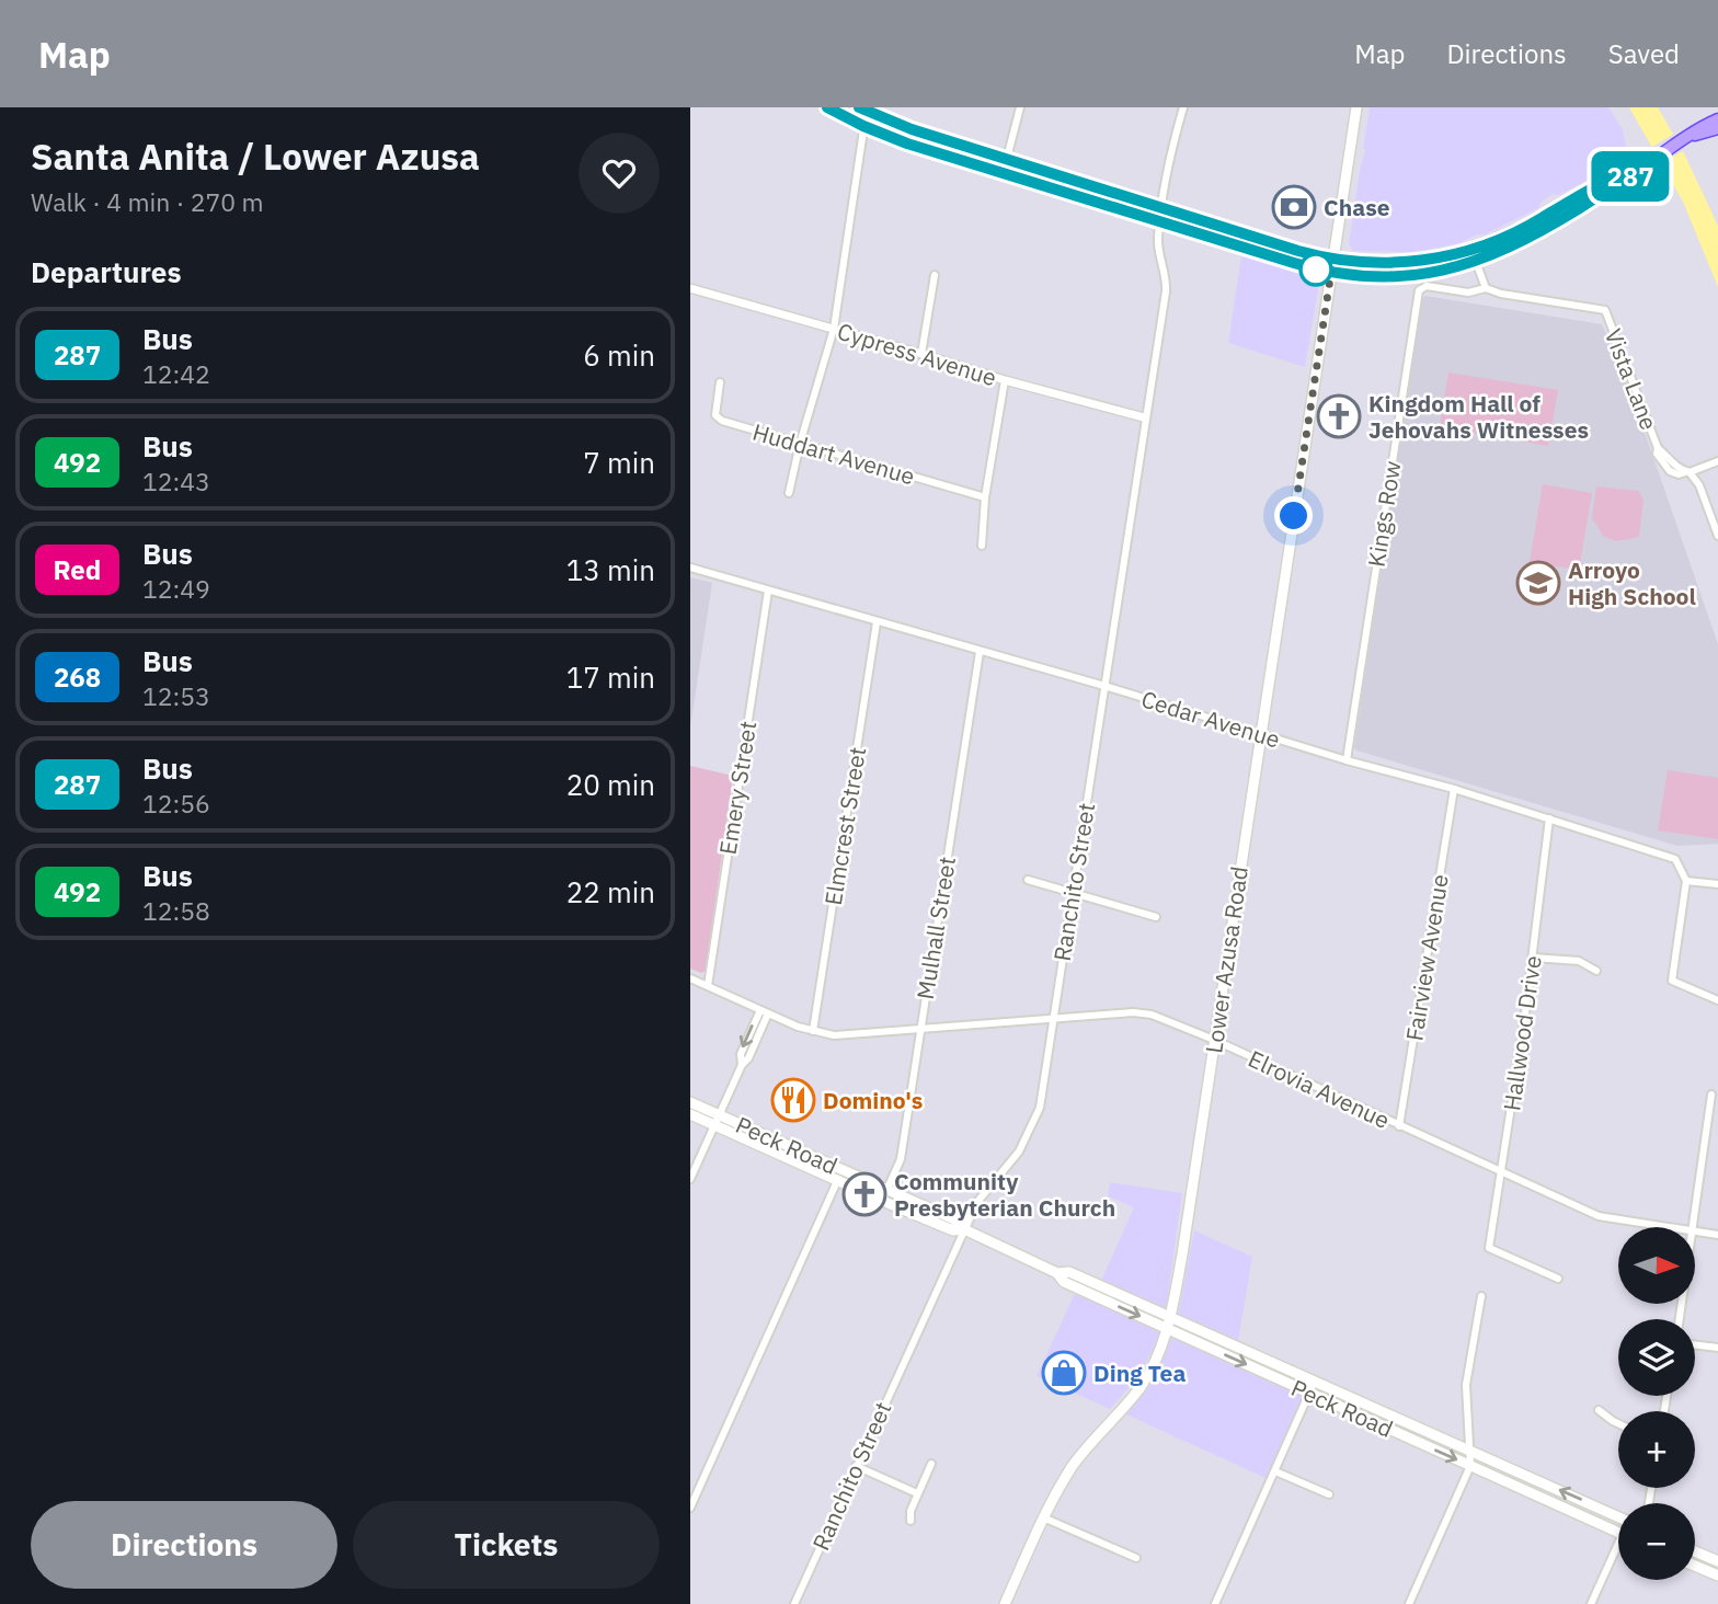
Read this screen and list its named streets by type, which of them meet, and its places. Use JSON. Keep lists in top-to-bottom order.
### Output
{
  "streets": {
    "main road": ["Lower Azusa Road", "Peck Road"],
    "street": [
      "Cypress Avenue",
      "Vista Lane",
      "Huddart Avenue",
      "Kings Row",
      "Cedar Avenue",
      "Emery Street",
      "Elmcrest Street",
      "Ranchito Street",
      "Mulhall Street",
      "Fairview Avenue",
      "Hallwood Drive",
      "Elrovia Avenue"
    ]
  },
  "crossings": [
    ["Cypress Avenue", "Ranchito Street"],
    ["Vista Lane", "Kings Row"],
    ["Kings Row", "Cedar Avenue"],
    ["Cedar Avenue", "Emery Street"],
    ["Cedar Avenue", "Elmcrest Street"],
    ["Cedar Avenue", "Ranchito Street"],
    ["Cedar Avenue", "Mulhall Street"],
    ["Cedar Avenue", "Fairview Avenue"],
    ["Cedar Avenue", "Lower Azusa Road"],
    ["Cedar Avenue", "Hallwood Drive"],
    ["Emery Street", "Elrovia Avenue"],
    ["Elmcrest Street", "Elrovia Avenue"],
    ["Ranchito Street", "Elrovia Avenue"],
    ["Ranchito Street", "Peck Road"],
    ["Mulhall Street", "Elrovia Avenue"],
    ["Mulhall Street", "Peck Road"],
    ["Fairview Avenue", "Elrovia Avenue"],
    ["Lower Azusa Road", "Elrovia Avenue"],
    ["Lower Azusa Road", "Peck Road"],
    ["Hallwood Drive", "Elrovia Avenue"]
  ],
  "places": {
    "bank": ["Chase"],
    "church": ["Kingdom Hall of Jehovahs Witnesses", "Community Presbyterian Church"],
    "school or university": ["Arroyo High School"],
    "restaurant": ["Domino's"],
    "shop": ["Ding Tea"]
  },
  "lines": ["bus line 287"],
  "north": "right",
  "page": {
    "header": "Map",
    "nav": ["Map", "Directions", "Saved"],
    "heading": [
      ["Santa Anita / Lower Azusa", "Walk · 4 min · 270 m"],
      "Departures"
    ],
    "on_map": "287",
    "list": [
      {
        "mark": "287",
        "name": "Bus",
        "note": "12:42",
        "value": "6 min"
      },
      {
        "mark": "492",
        "name": "Bus",
        "note": "12:43",
        "value": "7 min"
      },
      {
        "mark": "Red",
        "name": "Bus",
        "note": "12:49",
        "value": "13 min"
      },
      {
        "mark": "268",
        "name": "Bus",
        "note": "12:53",
        "value": "17 min"
      },
      {
        "mark": "287",
        "name": "Bus",
        "note": "12:56",
        "value": "20 min"
      },
      {
        "mark": "492",
        "name": "Bus",
        "note": "12:58",
        "value": "22 min"
      }
    ],
    "map_buttons": ["+", "−"],
    "buttons": ["Directions", "Tickets"]
  }
}
